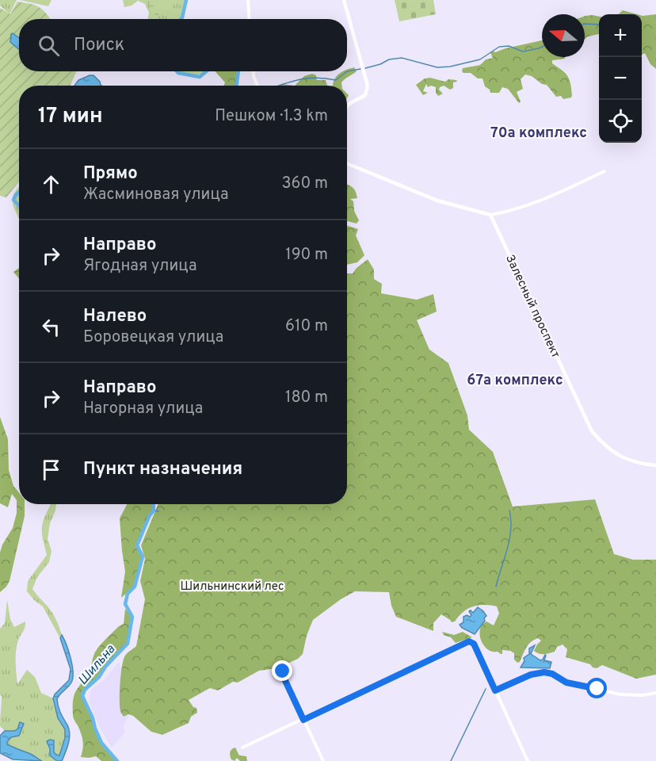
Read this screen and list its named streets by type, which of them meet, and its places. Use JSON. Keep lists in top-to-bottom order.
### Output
{
  "streets": {
    "main road": ["Залесный проспект"]
  },
  "districts": ["70а комплекс", "67а комплекс"],
  "water": ["Шильна"],
  "parks": ["Шильнинский лес"],
  "north": "left",
  "page": {
    "map_buttons": ["+", "−"],
    "search": "Поиск",
    "heading": ["17 мин", "Пешком · 1.3 km"],
    "list": [
      ["Прямо", "Жасминовая улица", "360 m"],
      ["Направо", "Ягодная улица", "190 m"],
      ["Налево", "Боровецкая улица", "610 m"],
      ["Направо", "Нагорная улица", "180 m"],
      "Пункт назначения"
    ]
  }
}
